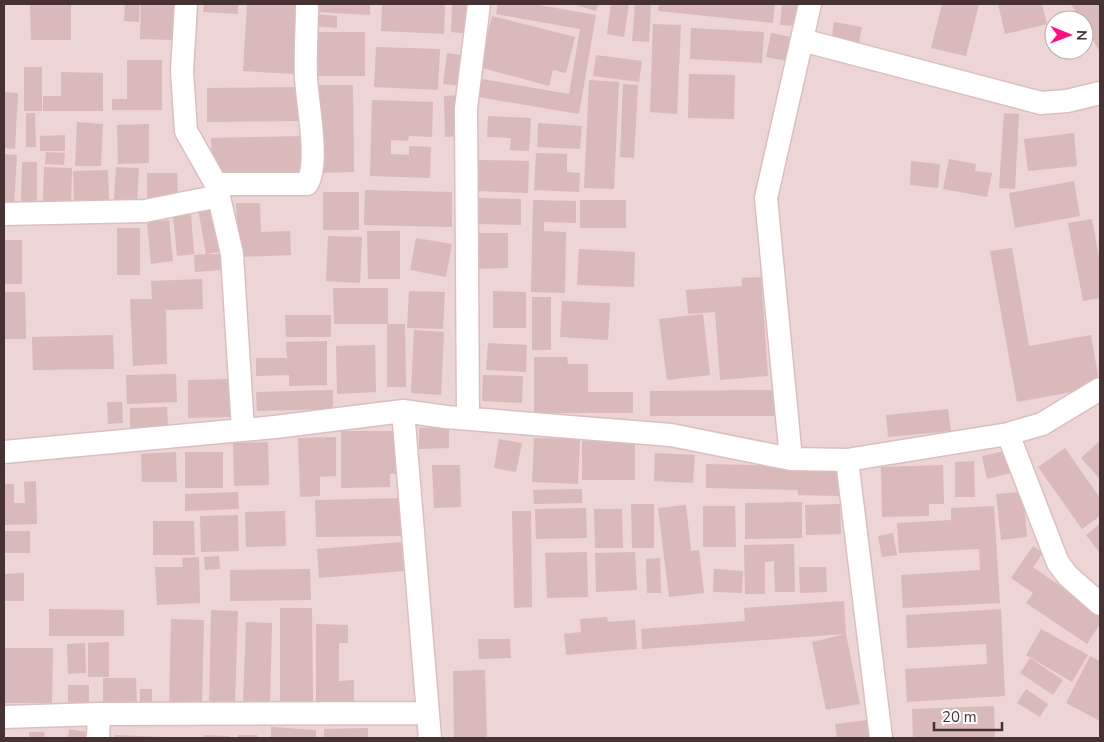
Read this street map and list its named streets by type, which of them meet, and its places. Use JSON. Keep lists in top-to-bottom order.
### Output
{
  "scale_bar": "20 m",
  "north": "right"
}
